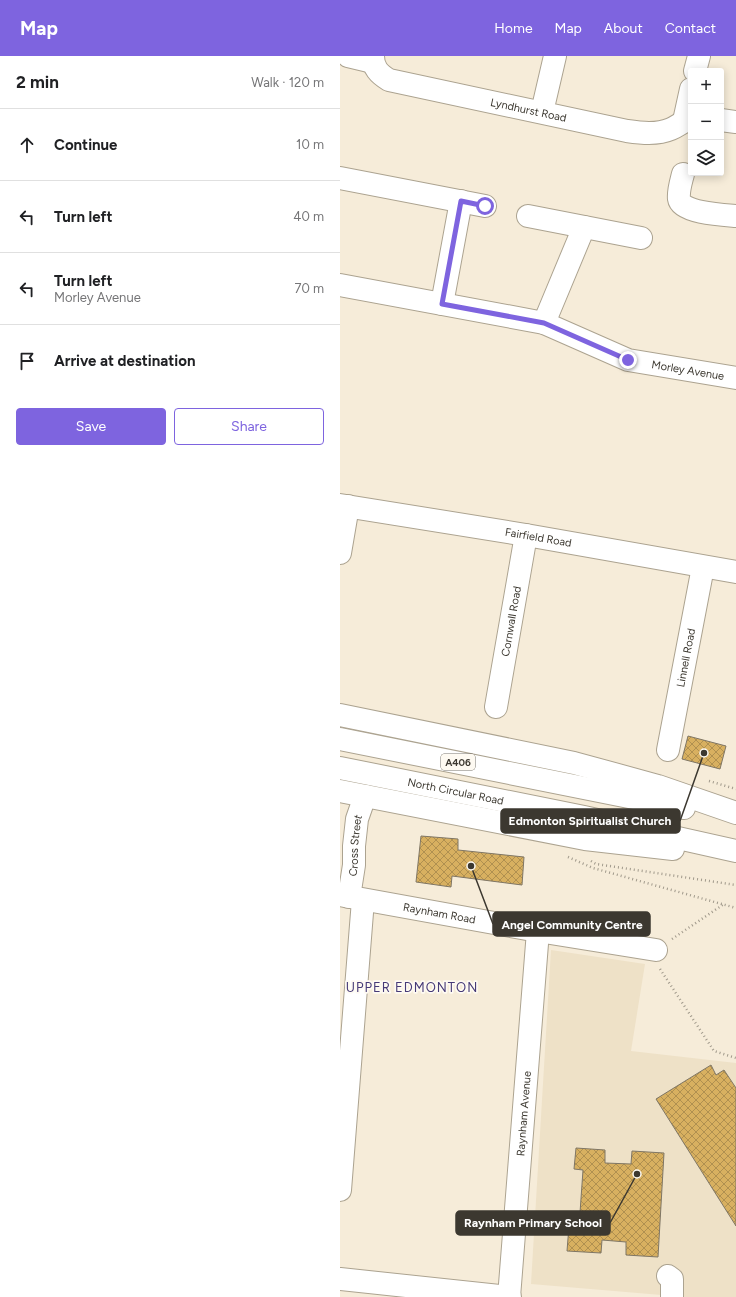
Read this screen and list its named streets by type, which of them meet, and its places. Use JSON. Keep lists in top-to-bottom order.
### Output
{
  "streets": {
    "main road": [
      "Lyndhurst Road",
      "Morley Avenue",
      "Fairfield Road",
      "Cornwall Road",
      "Linnell Road",
      "A406",
      "North Circular Road",
      "Cross Street",
      "Raynham Road",
      "Raynham Avenue"
    ]
  },
  "crossings": [
    ["Fairfield Road", "Cornwall Road"],
    ["Fairfield Road", "Linnell Road"],
    ["Cross Street", "Raynham Road"],
    ["Raynham Road", "Raynham Avenue"]
  ],
  "districts": ["UPPER EDMONTON"],
  "places": ["Edmonton Spiritualist Church", "Angel Community Centre", "Raynham Primary School"],
  "page": {
    "header": "Map",
    "nav": [
      "Home",
      "Map",
      "About",
      "Contact"
    ],
    "heading": ["2 min", "Walk · 120 m"],
    "map_buttons": ["+", "−"],
    "list": [
      ["Continue", "10 m"],
      ["Turn left", "40 m"],
      ["Turn left", "Morley Avenue", "70 m"],
      "Arrive at destination"
    ],
    "buttons": ["Save", "Share"]
  }
}
